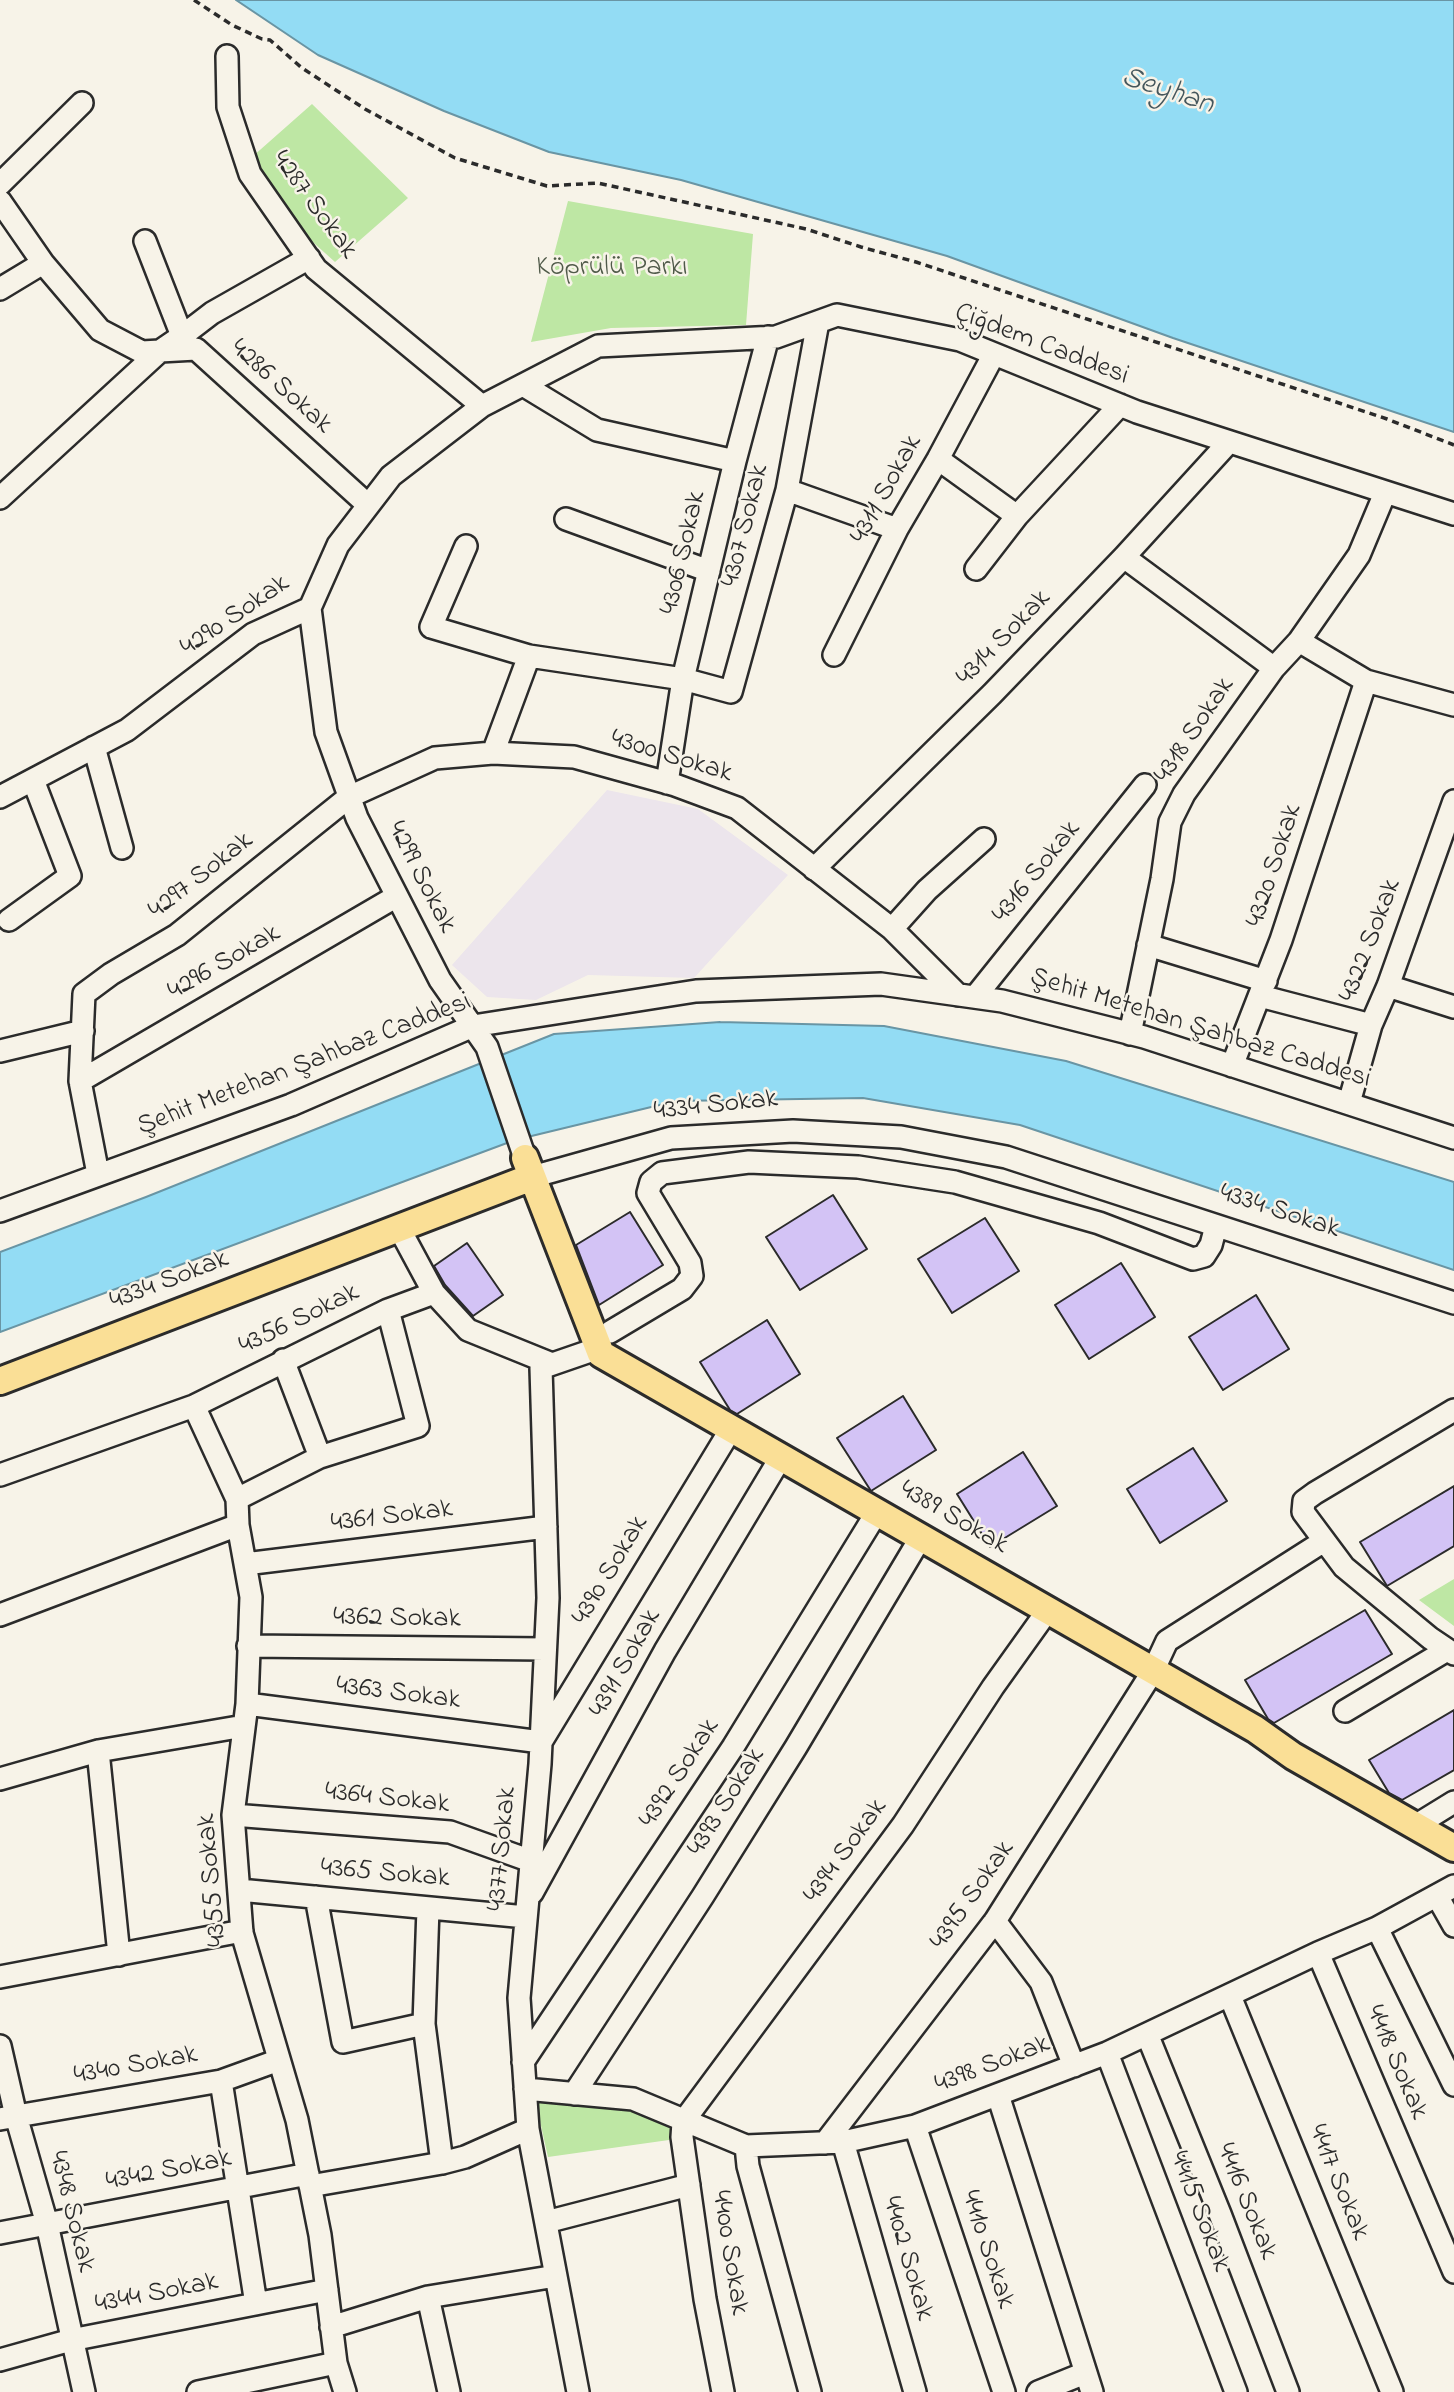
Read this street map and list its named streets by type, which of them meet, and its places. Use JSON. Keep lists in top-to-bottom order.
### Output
{
  "streets": {
    "main road": ["4334 Sokak", "4389 Sokak"],
    "street": [
      "4287 Sokak",
      "Çiğdem Caddesi",
      "4286 Sokak",
      "4311 Sokak",
      "4307 Sokak",
      "4306 Sokak",
      "4290 Sokak",
      "4314 Sokak",
      "4318 Sokak",
      "4300 Sokak",
      "4320 Sokak",
      "4316 Sokak",
      "4297 Sokak",
      "4299 Sokak",
      "4322 Sokak",
      "4296 Sokak",
      "Şehit Metehan Şahbaz Caddesi",
      "4356 Sokak",
      "4361 Sokak",
      "4390 Sokak",
      "4362 Sokak",
      "4391 Sokak",
      "4363 Sokak",
      "4392 Sokak",
      "4364 Sokak",
      "4393 Sokak",
      "4377 Sokak",
      "4394 Sokak",
      "4365 Sokak",
      "4355 Sokak",
      "4395 Sokak",
      "4418 Sokak",
      "4398 Sokak",
      "4340 Sokak",
      "4342 Sokak",
      "4417 Sokak",
      "4416 Sokak",
      "4348 Sokak",
      "4415 Sokak",
      "4410 Sokak",
      "4400 Sokak",
      "4402 Sokak",
      "4344 Sokak"
    ]
  },
  "crossings": [
    ["4287 Sokak", "4290 Sokak"],
    ["Çiğdem Caddesi", "4311 Sokak"],
    ["Çiğdem Caddesi", "4307 Sokak"],
    ["Çiğdem Caddesi", "4306 Sokak"],
    ["Çiğdem Caddesi", "4290 Sokak"],
    ["Çiğdem Caddesi", "4314 Sokak"],
    ["Çiğdem Caddesi", "4318 Sokak"],
    ["4286 Sokak", "4290 Sokak"],
    ["4307 Sokak", "4306 Sokak"],
    ["4306 Sokak", "4300 Sokak"],
    ["4290 Sokak", "4299 Sokak"],
    ["4314 Sokak", "4300 Sokak"],
    ["4318 Sokak", "Şehit Metehan Şahbaz Caddesi"],
    ["4300 Sokak", "4316 Sokak"],
    ["4300 Sokak", "4297 Sokak"],
    ["4300 Sokak", "4299 Sokak"],
    ["4300 Sokak", "Şehit Metehan Şahbaz Caddesi"],
    ["4320 Sokak", "Şehit Metehan Şahbaz Caddesi"],
    ["4316 Sokak", "Şehit Metehan Şahbaz Caddesi"],
    ["4297 Sokak", "4299 Sokak"],
    ["4299 Sokak", "4296 Sokak"],
    ["4299 Sokak", "Şehit Metehan Şahbaz Caddesi"],
    ["4299 Sokak", "4334 Sokak"],
    ["4322 Sokak", "Şehit Metehan Şahbaz Caddesi"],
    ["4356 Sokak", "4355 Sokak"],
    ["4361 Sokak", "4377 Sokak"],
    ["4361 Sokak", "4355 Sokak"],
    ["4389 Sokak", "4390 Sokak"],
    ["4389 Sokak", "4391 Sokak"],
    ["4389 Sokak", "4392 Sokak"],
    ["4389 Sokak", "4393 Sokak"],
    ["4389 Sokak", "4394 Sokak"],
    ["4389 Sokak", "4395 Sokak"],
    ["4390 Sokak", "4363 Sokak"],
    ["4390 Sokak", "4377 Sokak"],
    ["4362 Sokak", "4377 Sokak"],
    ["4362 Sokak", "4355 Sokak"],
    ["4391 Sokak", "4377 Sokak"],
    ["4391 Sokak", "4365 Sokak"],
    ["4363 Sokak", "4377 Sokak"],
    ["4363 Sokak", "4355 Sokak"],
    ["4392 Sokak", "4377 Sokak"],
    ["4364 Sokak", "4377 Sokak"],
    ["4364 Sokak", "4355 Sokak"],
    ["4393 Sokak", "4398 Sokak"],
    ["4377 Sokak", "4365 Sokak"],
    ["4377 Sokak", "4398 Sokak"],
    ["4377 Sokak", "4342 Sokak"],
    ["4394 Sokak", "4398 Sokak"],
    ["4394 Sokak", "4400 Sokak"],
    ["4365 Sokak", "4355 Sokak"],
    ["4355 Sokak", "4340 Sokak"],
    ["4355 Sokak", "4342 Sokak"],
    ["4355 Sokak", "4344 Sokak"],
    ["4395 Sokak", "4398 Sokak"],
    ["4395 Sokak", "4402 Sokak"],
    ["4418 Sokak", "4398 Sokak"],
    ["4398 Sokak", "4417 Sokak"],
    ["4398 Sokak", "4416 Sokak"],
    ["4398 Sokak", "4415 Sokak"],
    ["4398 Sokak", "4410 Sokak"],
    ["4398 Sokak", "4400 Sokak"],
    ["4398 Sokak", "4402 Sokak"],
    ["4340 Sokak", "4348 Sokak"],
    ["4342 Sokak", "4348 Sokak"],
    ["4348 Sokak", "4344 Sokak"]
  ],
  "water": ["Seyhan"],
  "parks": ["Köprülü Parkı"]
}
